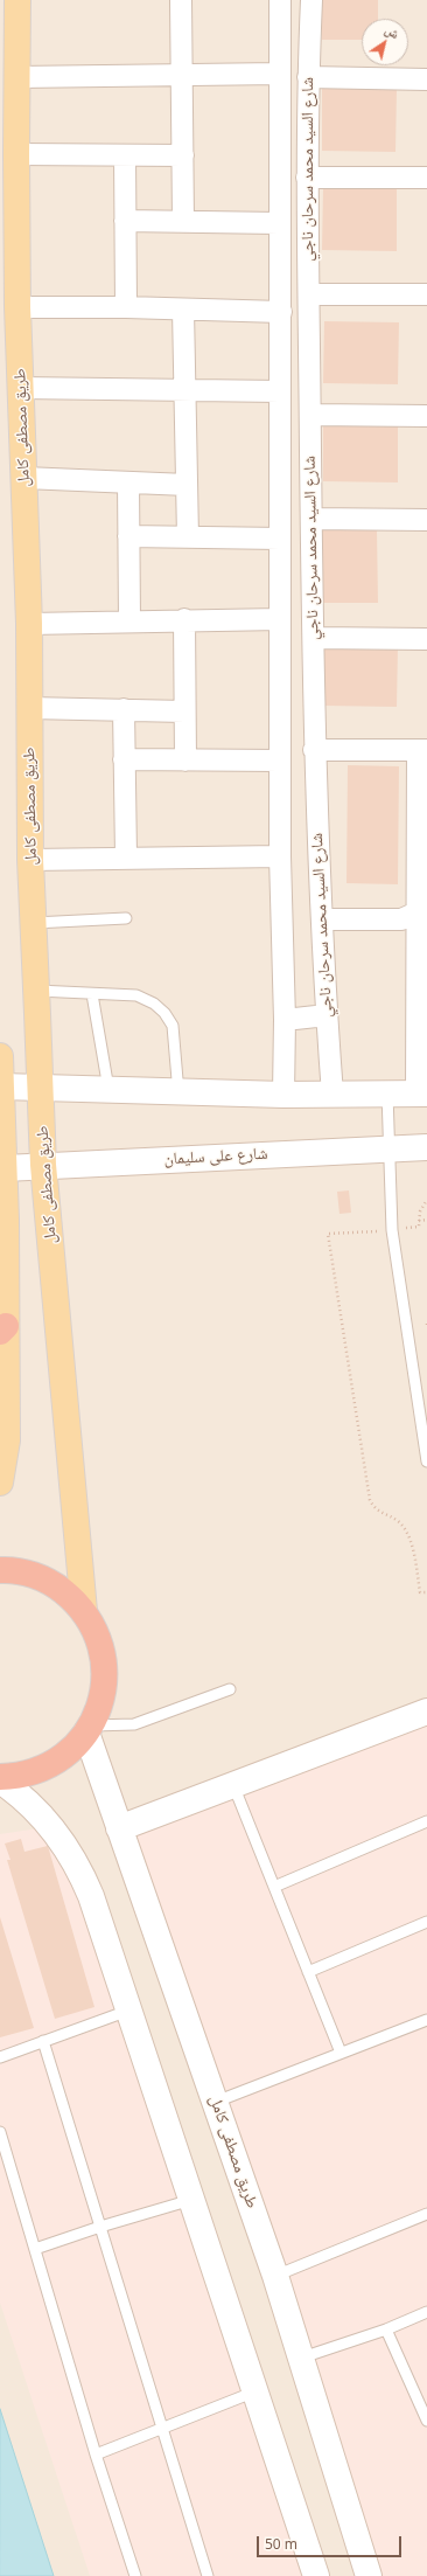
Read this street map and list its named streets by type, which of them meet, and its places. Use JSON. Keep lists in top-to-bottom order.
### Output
{
  "streets": {
    "main road": ["طريق مصطفى كامل", "شارع على سليمان"],
    "street": ["شارع السيد محمد سرحان ناجي"]
  },
  "crossings": [
    ["طريق مصطفى كامل", "شارع على سليمان"]
  ],
  "scale_bar": "50 m",
  "north": "top right"
}
